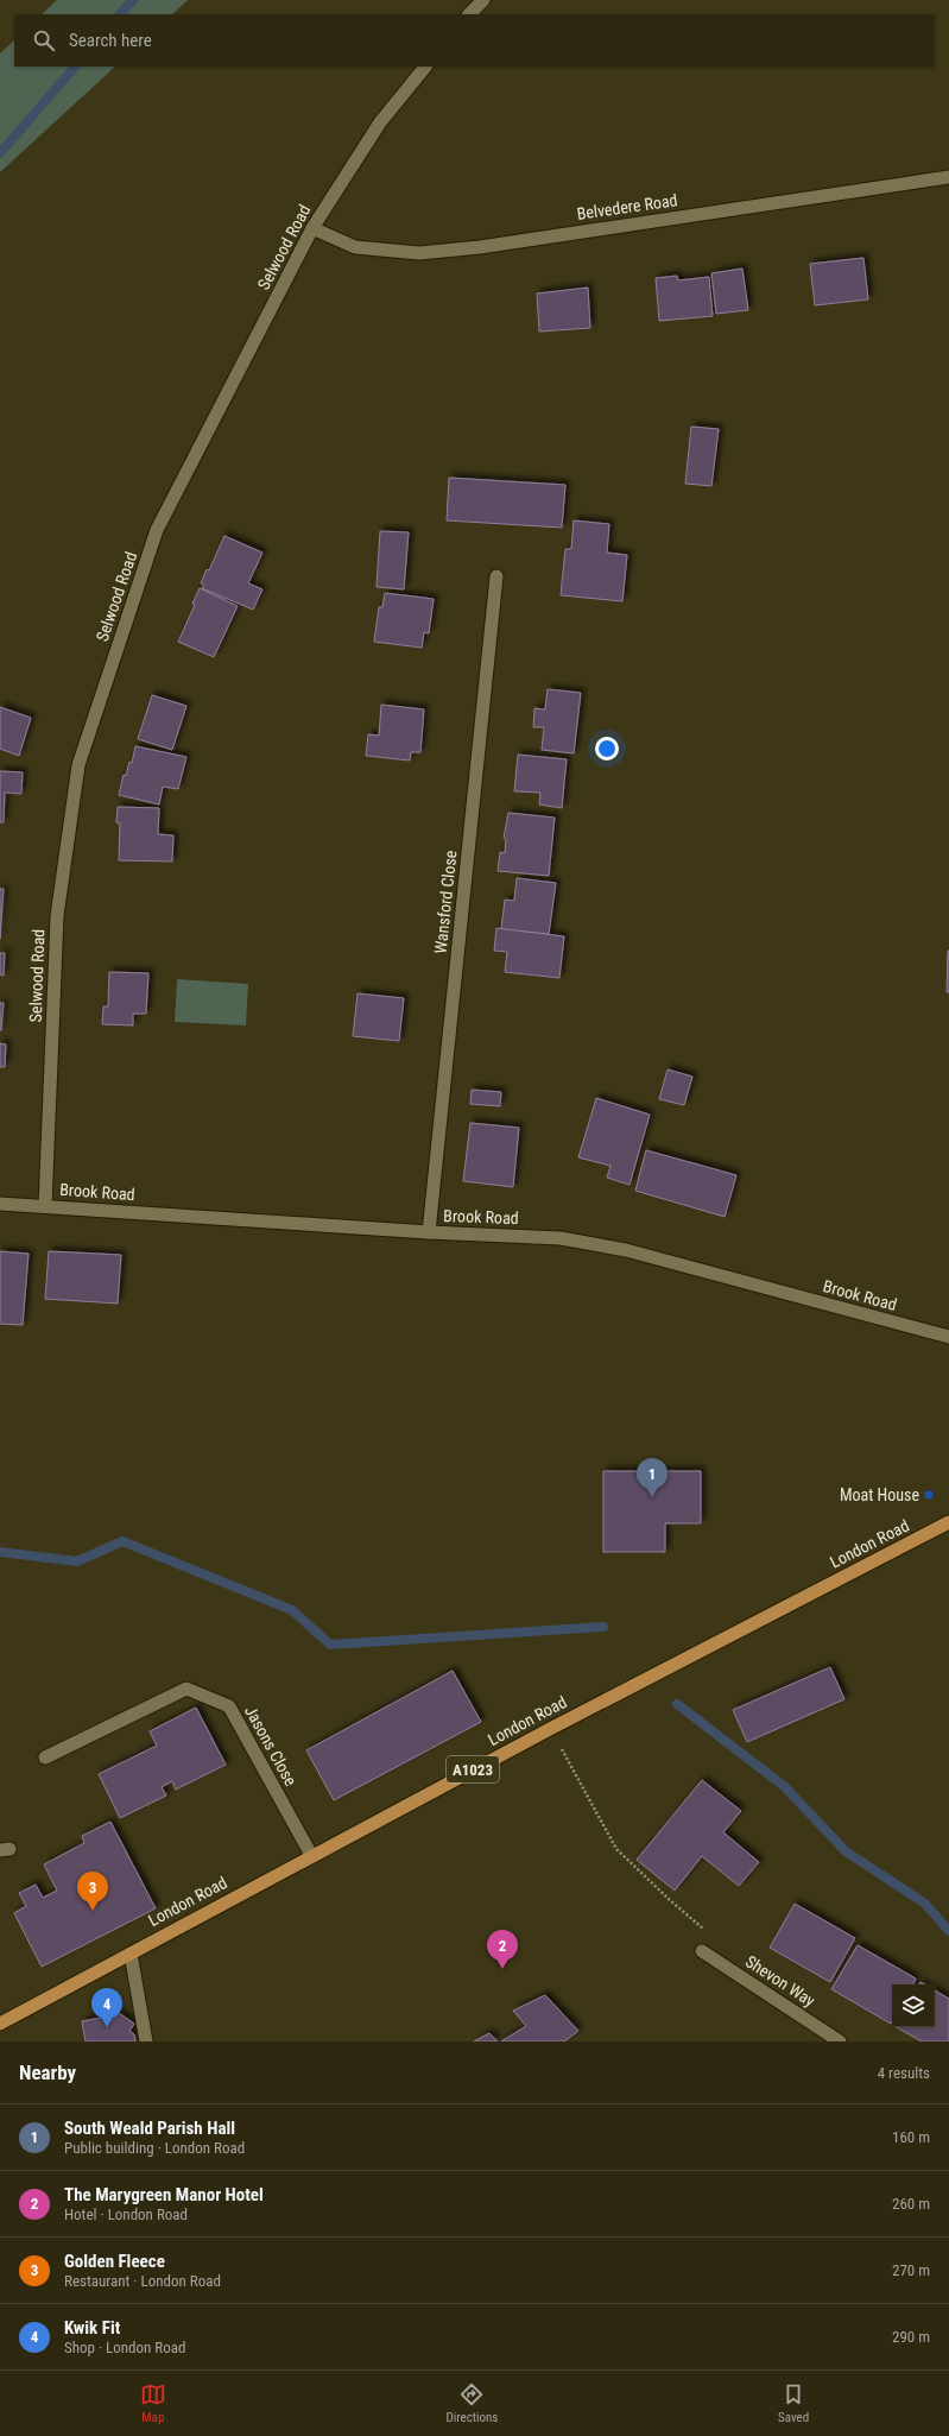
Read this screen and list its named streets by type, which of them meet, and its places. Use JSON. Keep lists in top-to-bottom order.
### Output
{
  "streets": {
    "main road": ["London Road", "A1023"],
    "street": [
      "Belvedere Road",
      "Selwood Road",
      "Wansford Close",
      "Brook Road",
      "Jasons Close",
      "Shevon Way"
    ]
  },
  "crossings": [
    ["Belvedere Road", "Selwood Road"],
    ["Selwood Road", "Brook Road"],
    ["Wansford Close", "Brook Road"],
    ["London Road", "Jasons Close"]
  ],
  "places": {
    "transit": ["Moat House"]
  },
  "page": {
    "search": "Search here",
    "pins": [
      "1",
      "3",
      "2",
      "4"
    ],
    "heading": ["Nearby", "4 results"],
    "list": [
      {
        "mark": "1",
        "name": "South Weald Parish Hall",
        "note": "Public building · London Road",
        "value": "160 m"
      },
      {
        "mark": "2",
        "name": "The Marygreen Manor Hotel",
        "note": "Hotel · London Road",
        "value": "260 m"
      },
      {
        "mark": "3",
        "name": "Golden Fleece",
        "note": "Restaurant · London Road",
        "value": "270 m"
      },
      {
        "mark": "4",
        "name": "Kwik Fit",
        "note": "Shop · London Road",
        "value": "290 m"
      }
    ],
    "nav": ["Map", "Directions", "Saved"]
  }
}
